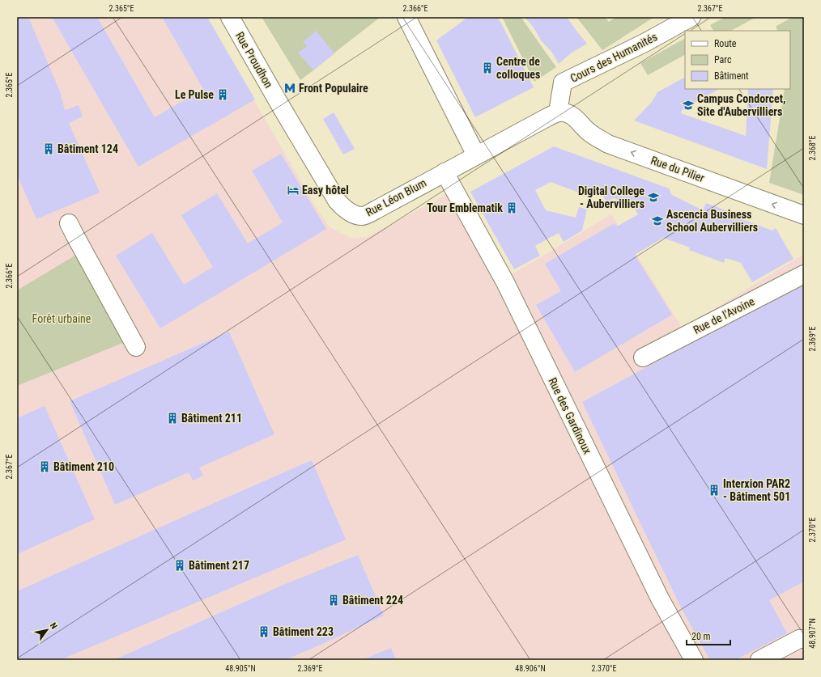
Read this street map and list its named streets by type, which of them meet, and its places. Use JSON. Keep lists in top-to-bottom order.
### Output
{
  "streets": {
    "street": [
      "Cours des Humanités",
      "Rue Proudhon",
      "Rue du Pilier",
      "Rue Léon Blum",
      "Rue de l'Avoine",
      "Rue des Gardinoux"
    ]
  },
  "crossings": [
    ["Cours des Humanités", "Rue du Pilier"],
    ["Cours des Humanités", "Rue Léon Blum"],
    ["Rue Proudhon", "Rue Léon Blum"],
    ["Rue du Pilier", "Rue Léon Blum"],
    ["Rue Léon Blum", "Rue des Gardinoux"]
  ],
  "one_way": ["Rue du Pilier"],
  "parks": ["Forêt urbaine"],
  "places": {
    "building": [
      "Centre de colloques",
      "Le Pulse",
      "Bâtiment 124",
      "Tour Emblematik",
      "Bâtiment 211",
      "Bâtiment 210",
      "Interxion PAR2 - Bâtiment 501",
      "Bâtiment 217",
      "Bâtiment 224",
      "Bâtiment 223"
    ],
    "metro station": ["Front Populaire"],
    "school or university": ["Campus Condorcet, Site d'Aubervilliers", "Digital College - Aubervilliers", "Ascencia Business School Aubervilliers"],
    "hotel": ["Easy hôtel"]
  },
  "legend": ["Route", "Parc", "Bâtiment"],
  "scale_bar": "20 m",
  "north": "top right",
  "coordinates": [
    "2.365°E",
    "2.366°E",
    "2.367°E",
    "2.368°E",
    "2.369°E",
    "2.370°E",
    "48.907°N",
    "48.905°N",
    "48.906°N"
  ]
}
